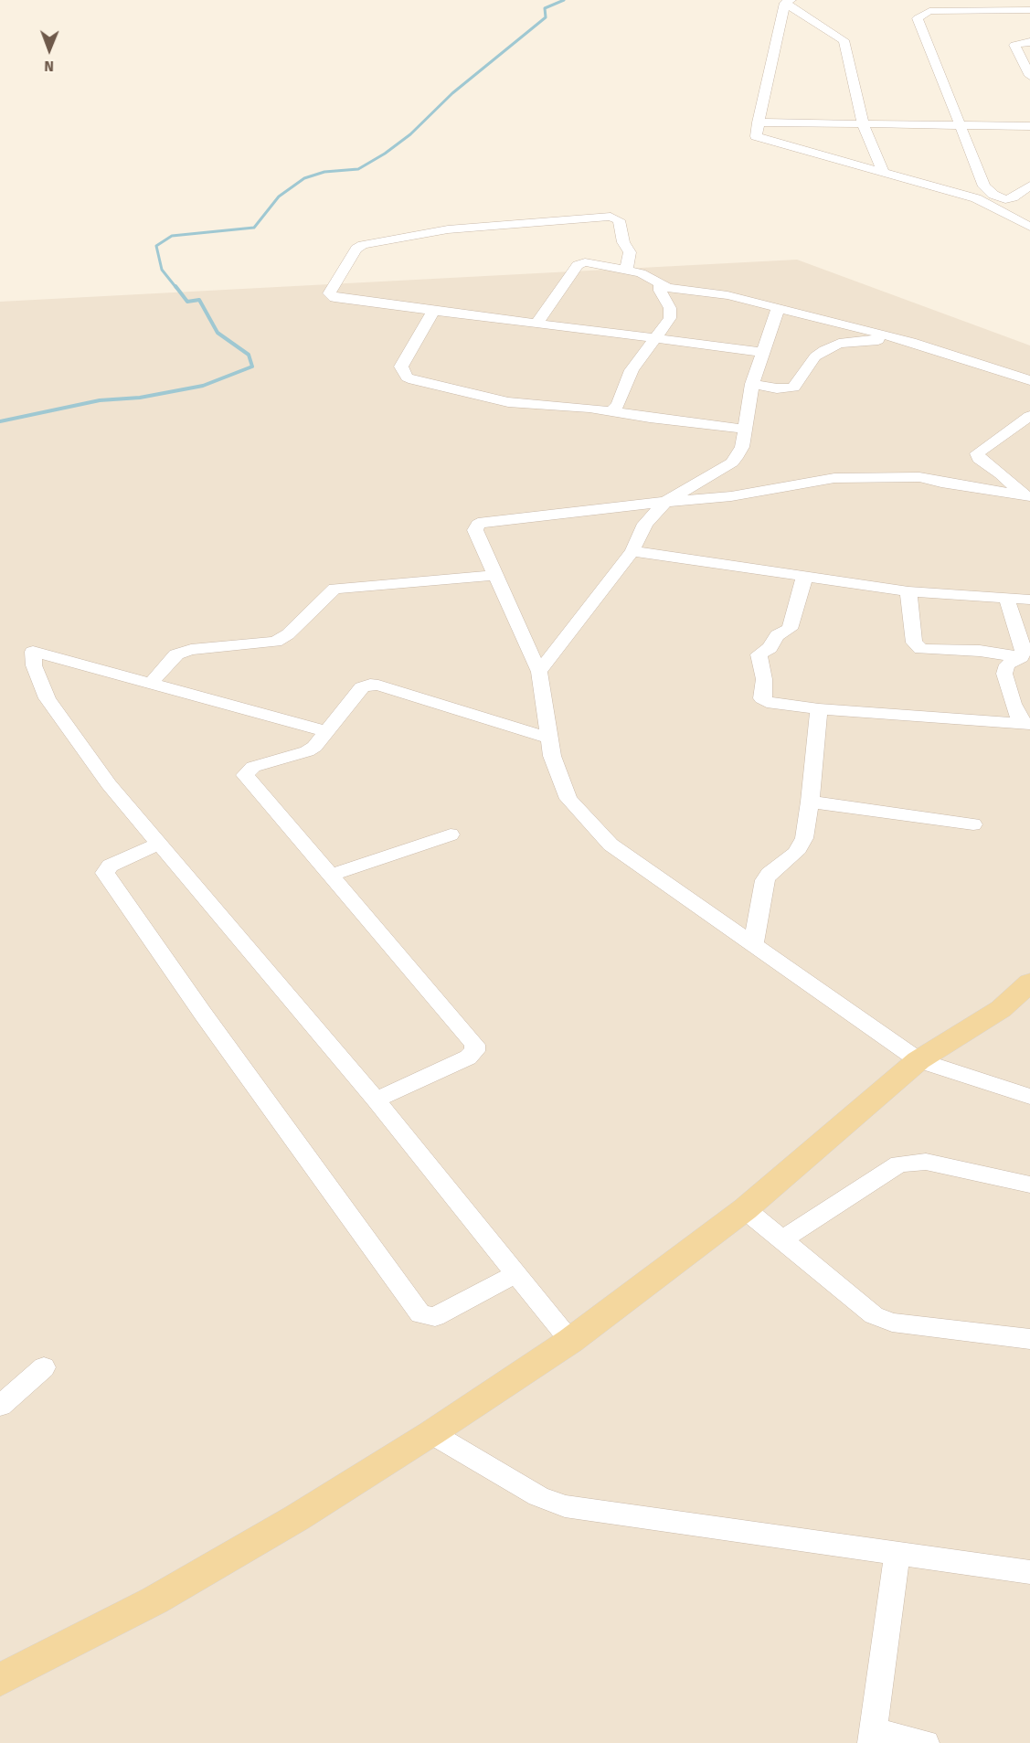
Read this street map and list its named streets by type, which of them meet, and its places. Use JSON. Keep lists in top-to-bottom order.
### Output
{
  "north": "bottom"
}
